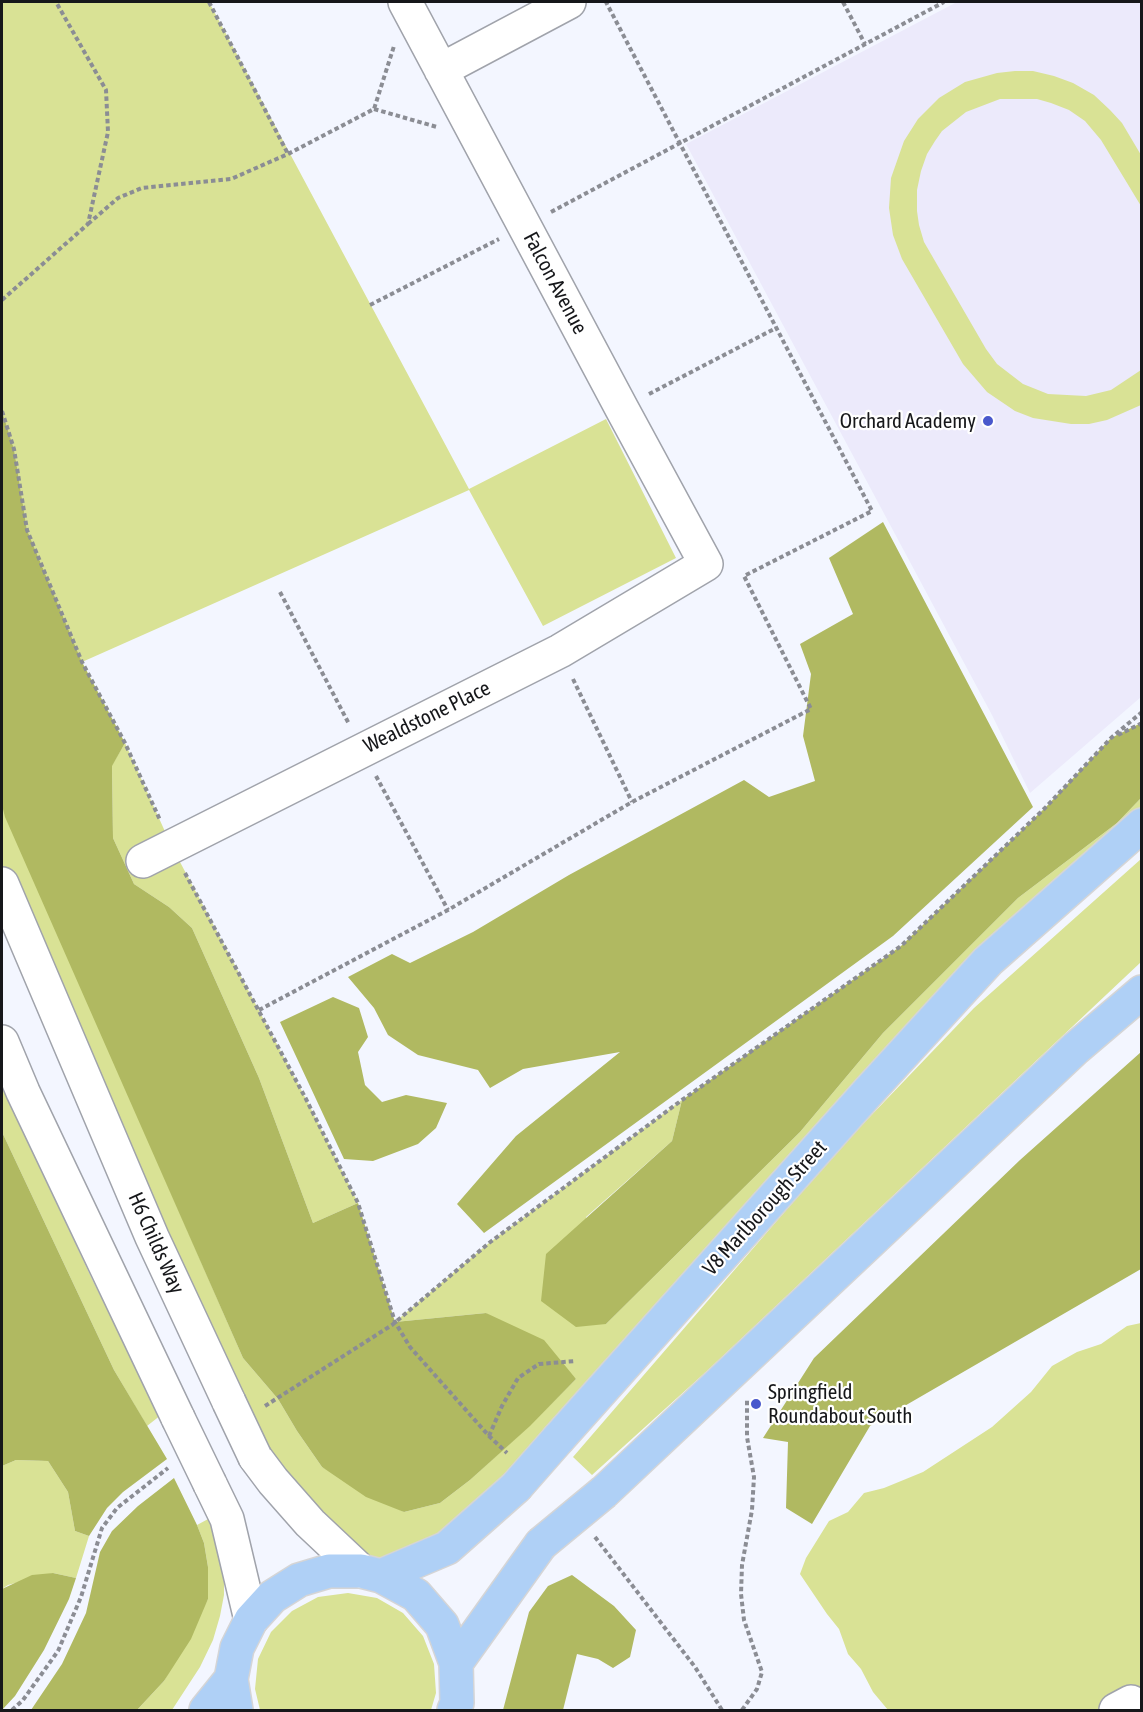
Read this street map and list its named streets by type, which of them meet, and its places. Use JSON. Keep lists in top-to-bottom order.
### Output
{
  "streets": {
    "main road": ["V8 Marlborough Street"],
    "street": ["Falcon Avenue", "Wealdstone Place", "H6 Childs Way"]
  },
  "crossings": [
    ["Falcon Avenue", "Wealdstone Place"],
    ["V8 Marlborough Street", "H6 Childs Way"]
  ],
  "places": ["Orchard Academy", "Springfield Roundabout South"]
}
